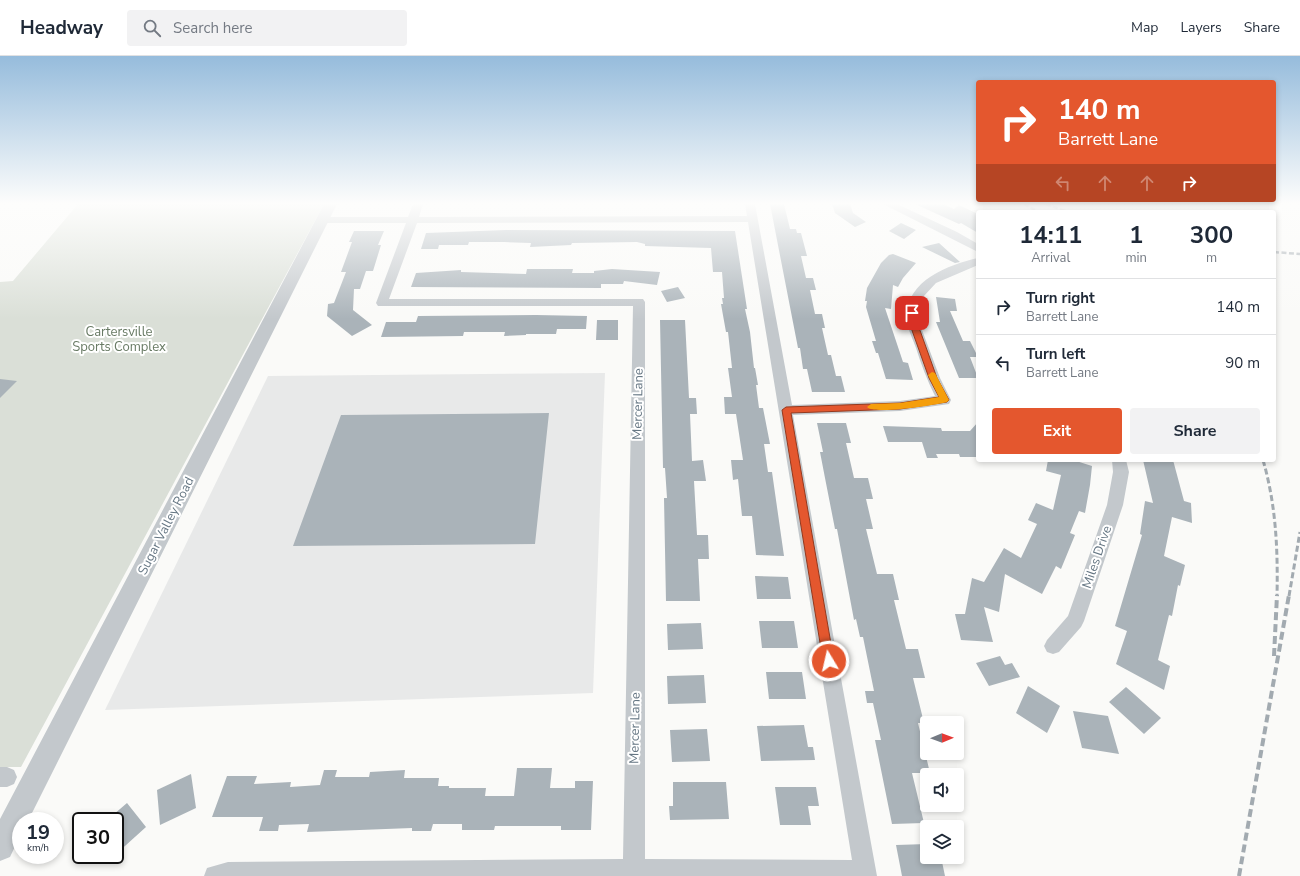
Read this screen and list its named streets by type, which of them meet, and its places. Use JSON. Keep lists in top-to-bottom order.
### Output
{
  "streets": {
    "street": ["Mercer Lane", "Sugar Valley Road", "Miles Drive"]
  },
  "parks": ["Cartersville Sports Complex"],
  "north": "right",
  "page": {
    "header": "Headway",
    "search": "Search here",
    "nav": ["Map", "Layers", "Share"],
    "turn": ["140 m", "Barrett Lane"],
    "eta": [
      "14:11",
      "Arrival",
      "1",
      "min",
      "300",
      "m"
    ],
    "list": [
      {
        "name": "Turn right",
        "note": "Barrett Lane",
        "value": "140 m"
      },
      {
        "name": "Turn left",
        "note": "Barrett Lane",
        "value": "90 m"
      }
    ],
    "buttons": ["Exit", "Share"],
    "speed": "19 km/h",
    "limit": "30"
  }
}
